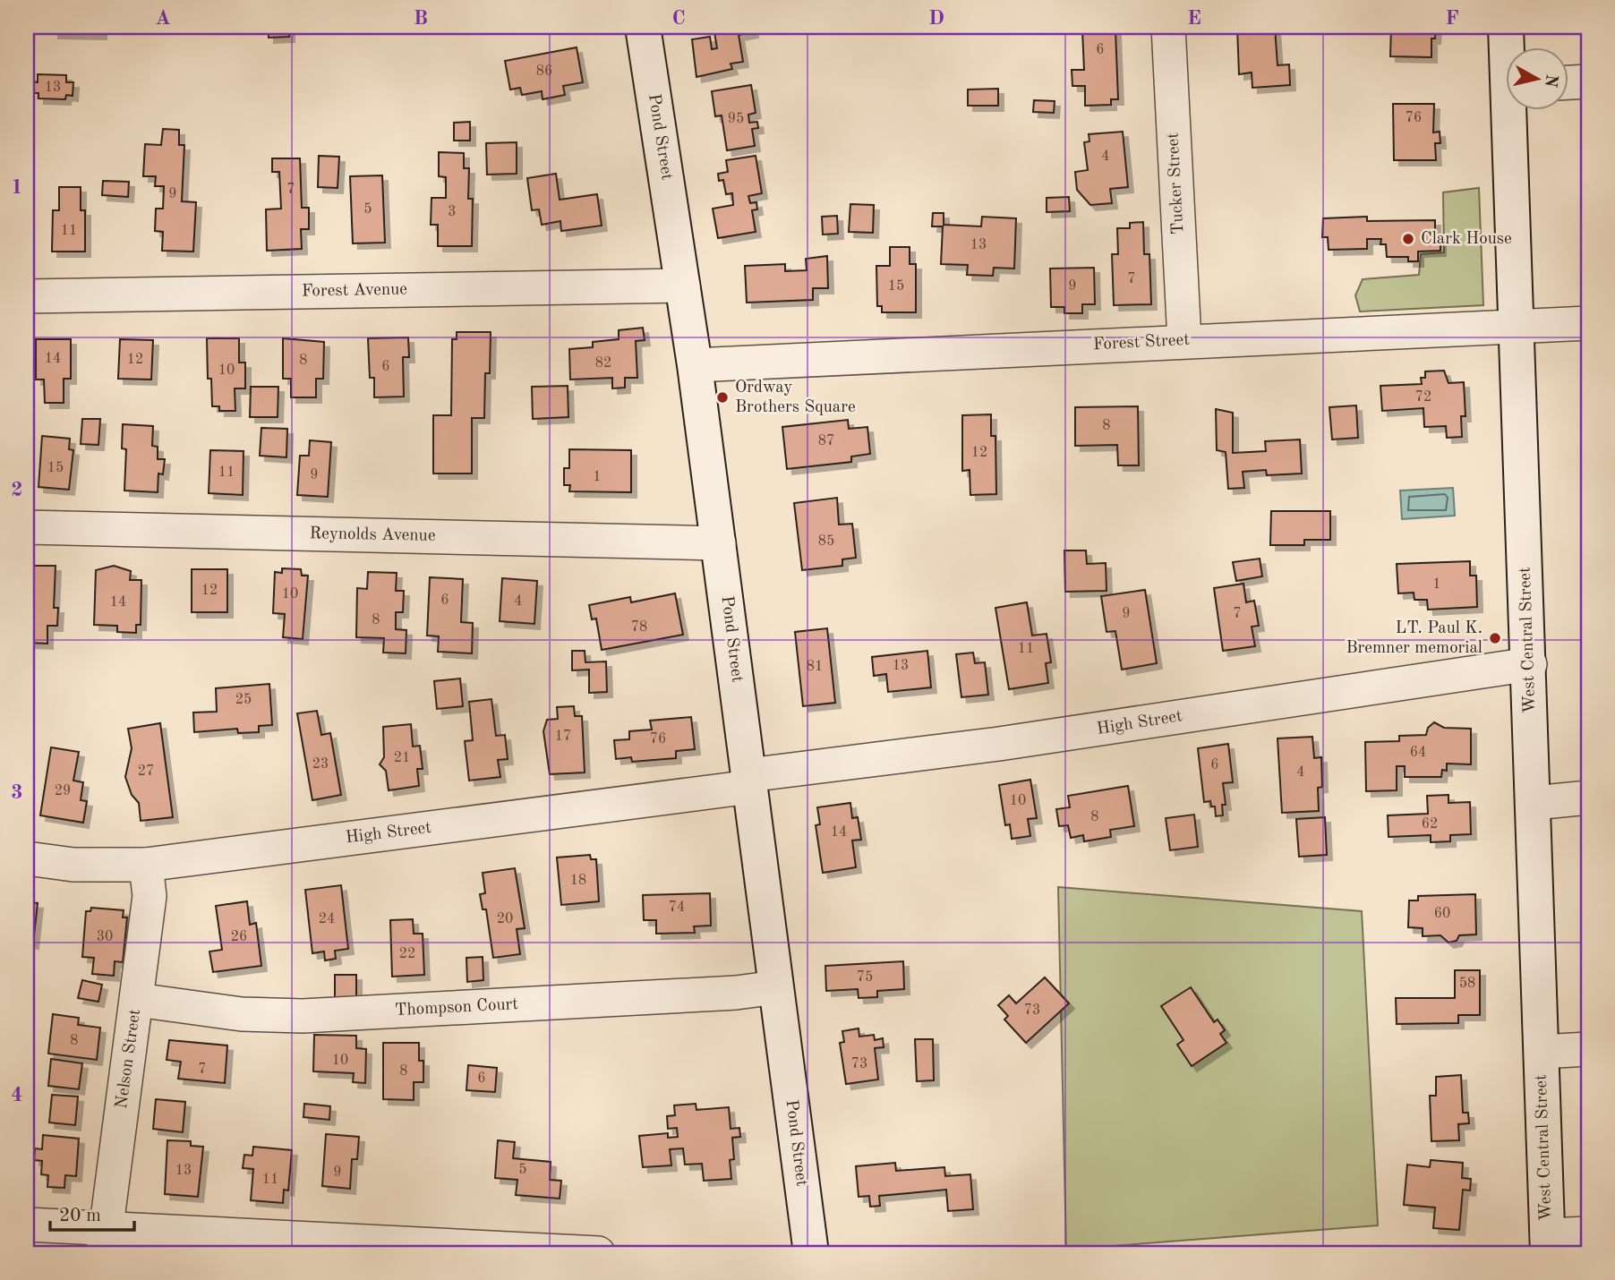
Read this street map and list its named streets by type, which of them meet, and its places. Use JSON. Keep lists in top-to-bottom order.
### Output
{
  "streets": {
    "street": [
      "Pond Street",
      "Tucker Street",
      "Forest Avenue",
      "Forest Street",
      "Reynolds Avenue",
      "West Central Street",
      "High Street",
      "Thompson Court",
      "Nelson Street"
    ]
  },
  "crossings": [
    ["Pond Street", "Forest Avenue"],
    ["Pond Street", "Forest Street"],
    ["Pond Street", "Reynolds Avenue"],
    ["Pond Street", "High Street"],
    ["Pond Street", "Thompson Court"],
    ["Tucker Street", "Forest Street"],
    ["Forest Street", "West Central Street"],
    ["West Central Street", "High Street"],
    ["High Street", "Nelson Street"],
    ["Thompson Court", "Nelson Street"]
  ],
  "places": ["Clark House", "Ordway Brothers Square", "LT. Paul K. Bremner memorial"],
  "house_numbers": [
    "6",
    "86",
    "13",
    "76",
    "95",
    "4",
    "7",
    "9",
    "5",
    "3",
    "11",
    "13",
    "7",
    "15",
    "9",
    "14",
    "12",
    "8",
    "82",
    "6",
    "10",
    "72",
    "8",
    "87",
    "12",
    "15",
    "11",
    "9",
    "1",
    "85",
    "1",
    "12",
    "10",
    "6",
    "4",
    "14",
    "9",
    "7",
    "8",
    "78",
    "11",
    "13",
    "81",
    "25",
    "17",
    "76",
    "64",
    "21",
    "23",
    "6",
    "27",
    "4",
    "29",
    "10",
    "8",
    "62",
    "14",
    "18",
    "74",
    "60",
    "24",
    "20",
    "30",
    "26",
    "22",
    "75",
    "58",
    "73",
    "8",
    "10",
    "73",
    "7",
    "8",
    "6",
    "5",
    "13",
    "9",
    "11"
  ],
  "scale_bar": "20 m",
  "north": "right",
  "grid": {
    "columns": [
      "A",
      "B",
      "C",
      "D",
      "E",
      "F"
    ],
    "rows": [
      "1",
      "2",
      "3",
      "4"
    ]
  }
}
